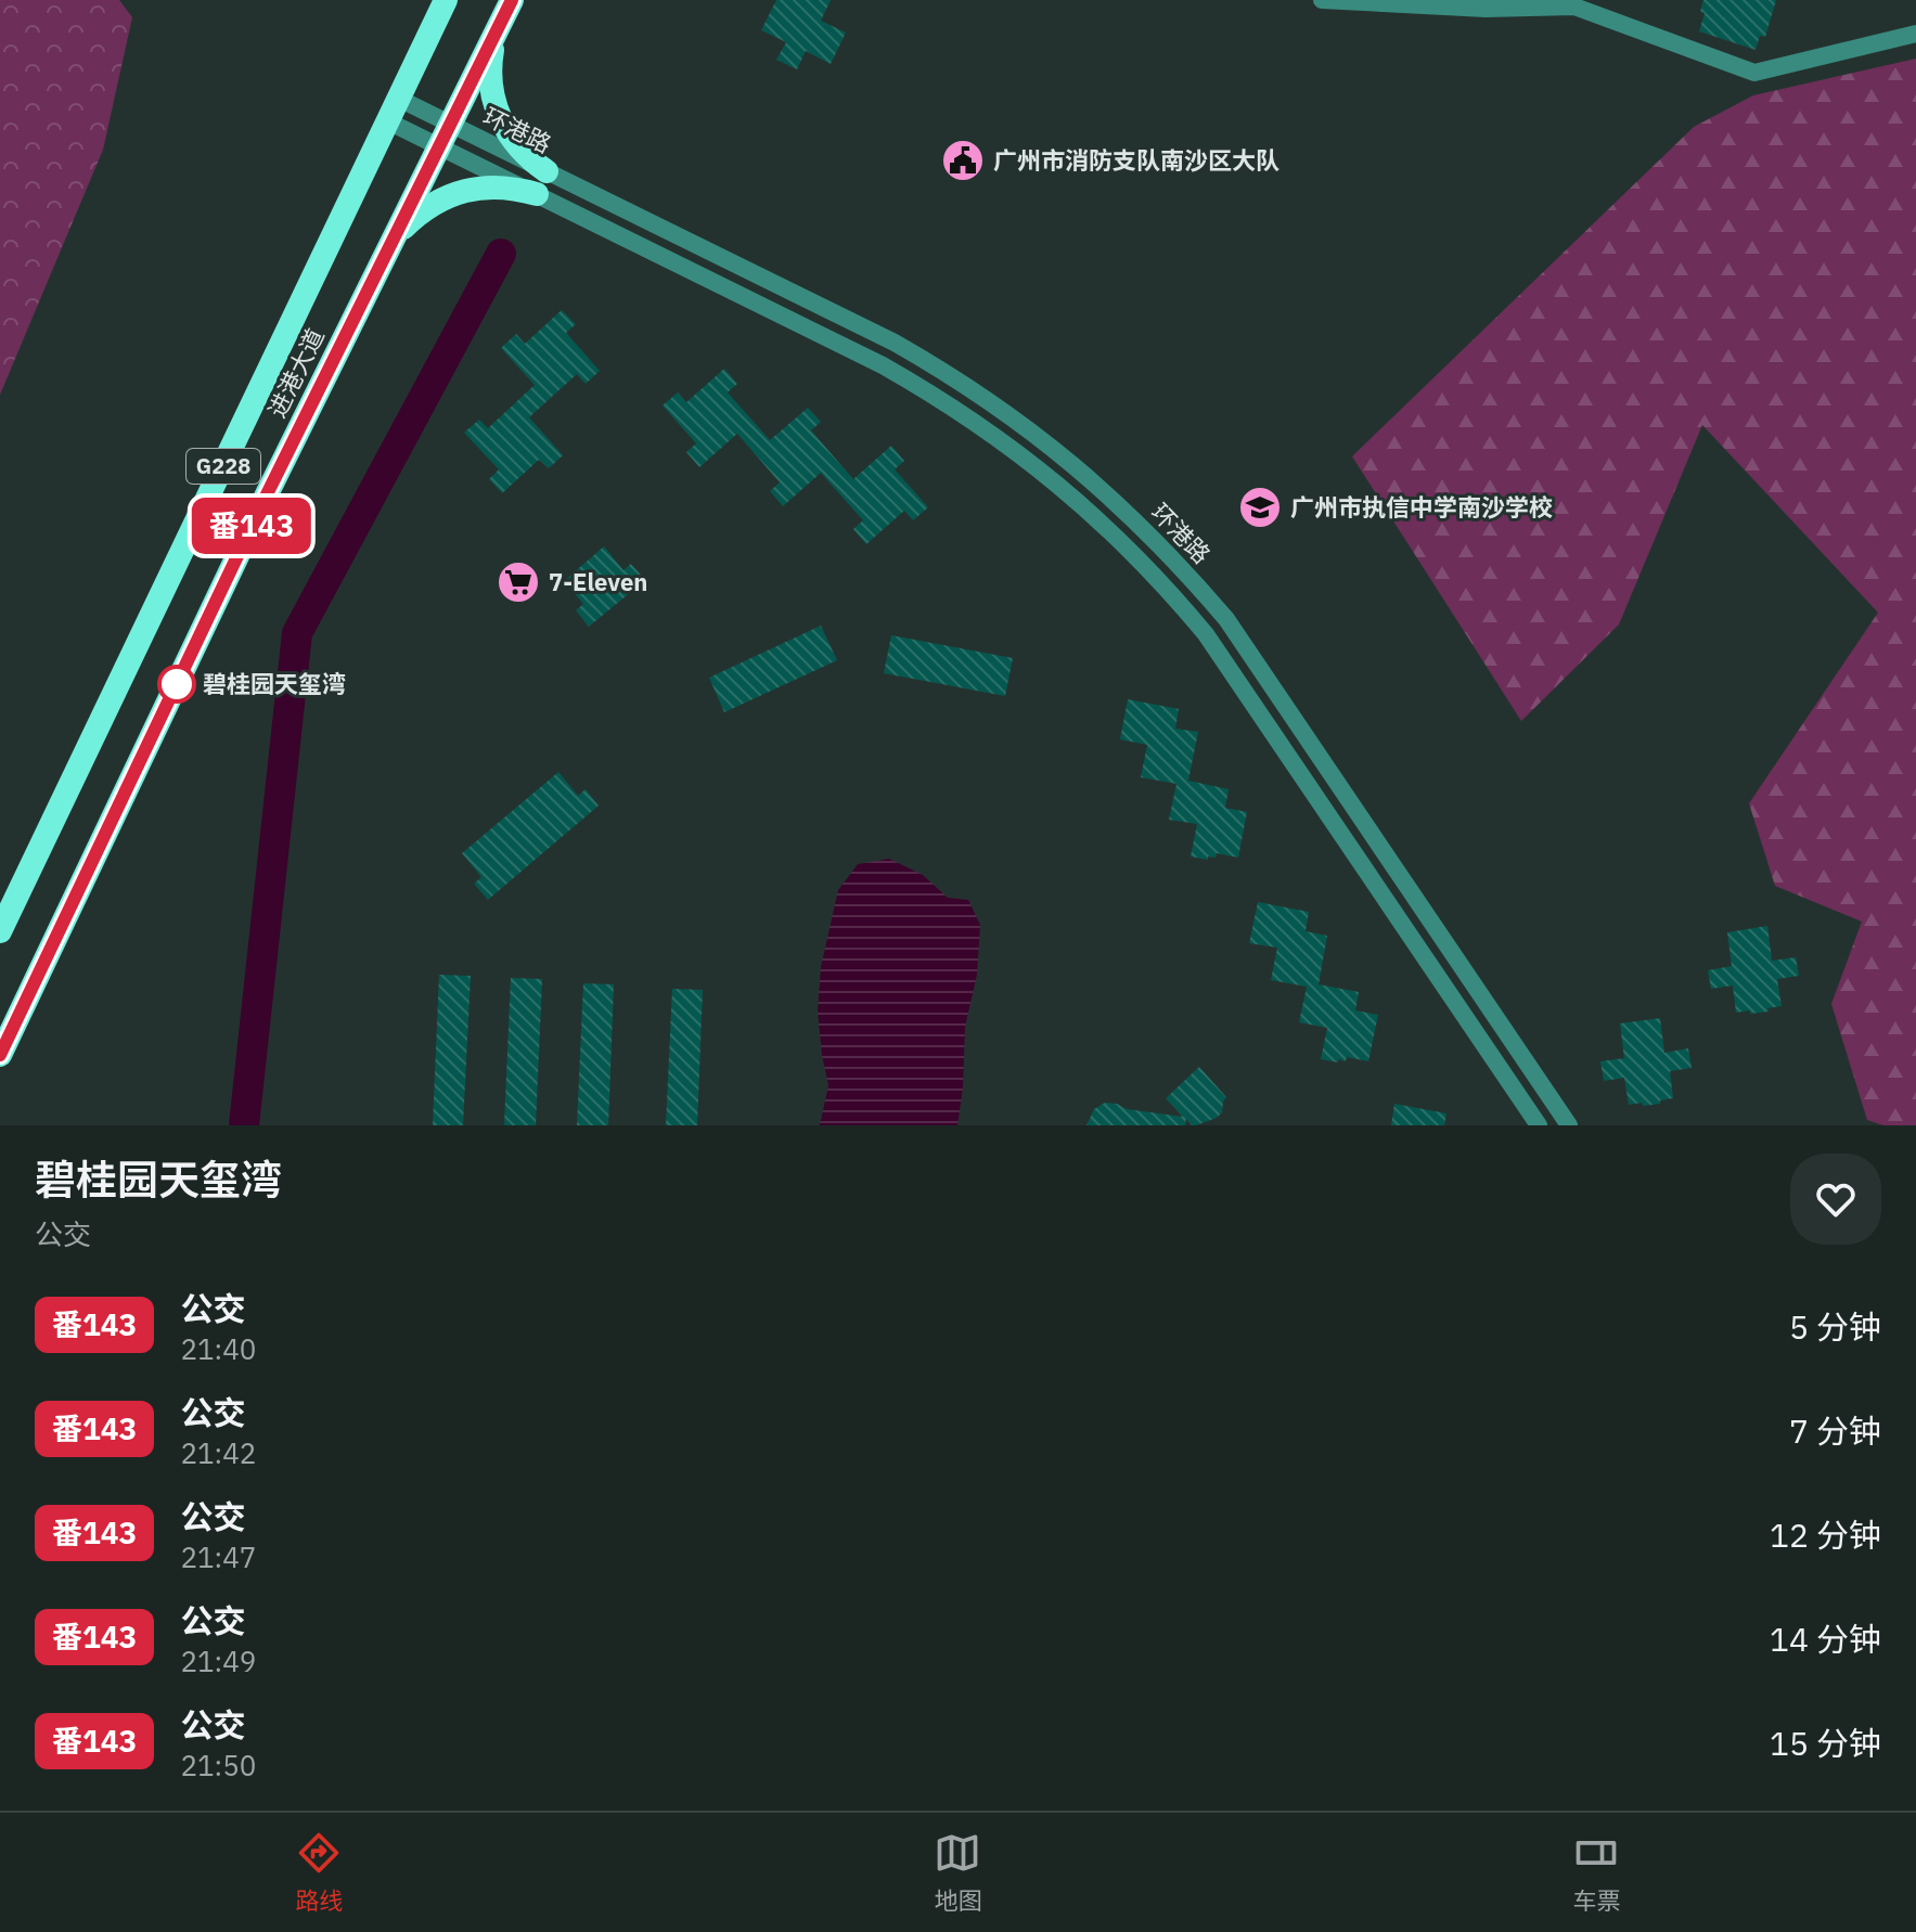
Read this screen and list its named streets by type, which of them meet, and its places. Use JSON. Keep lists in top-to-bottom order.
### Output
{
  "streets": {
    "highway": ["进港大道", "G228"],
    "street": ["环港路"]
  },
  "crossings": [
    ["环港路", "进港大道"]
  ],
  "places": {
    "public building": ["广州市消防支队南沙区大队"],
    "school or university": ["广州市执信中学南沙学校"],
    "supermarket": ["7-Eleven"],
    "other": ["碧桂园天玺湾"]
  },
  "lines": ["bus line 番143"],
  "page": {
    "on_map": "番143",
    "heading": ["碧桂园天玺湾", "公交"],
    "list": [
      {
        "mark": "番143",
        "name": "公交",
        "note": "21:40",
        "value": "5 分钟"
      },
      {
        "mark": "番143",
        "name": "公交",
        "note": "21:42",
        "value": "7 分钟"
      },
      {
        "mark": "番143",
        "name": "公交",
        "note": "21:47",
        "value": "12 分钟"
      },
      {
        "mark": "番143",
        "name": "公交",
        "note": "21:49",
        "value": "14 分钟"
      },
      {
        "mark": "番143",
        "name": "公交",
        "note": "21:50",
        "value": "15 分钟"
      }
    ],
    "tabs": ["路线", "地图", "车票"]
  }
}
